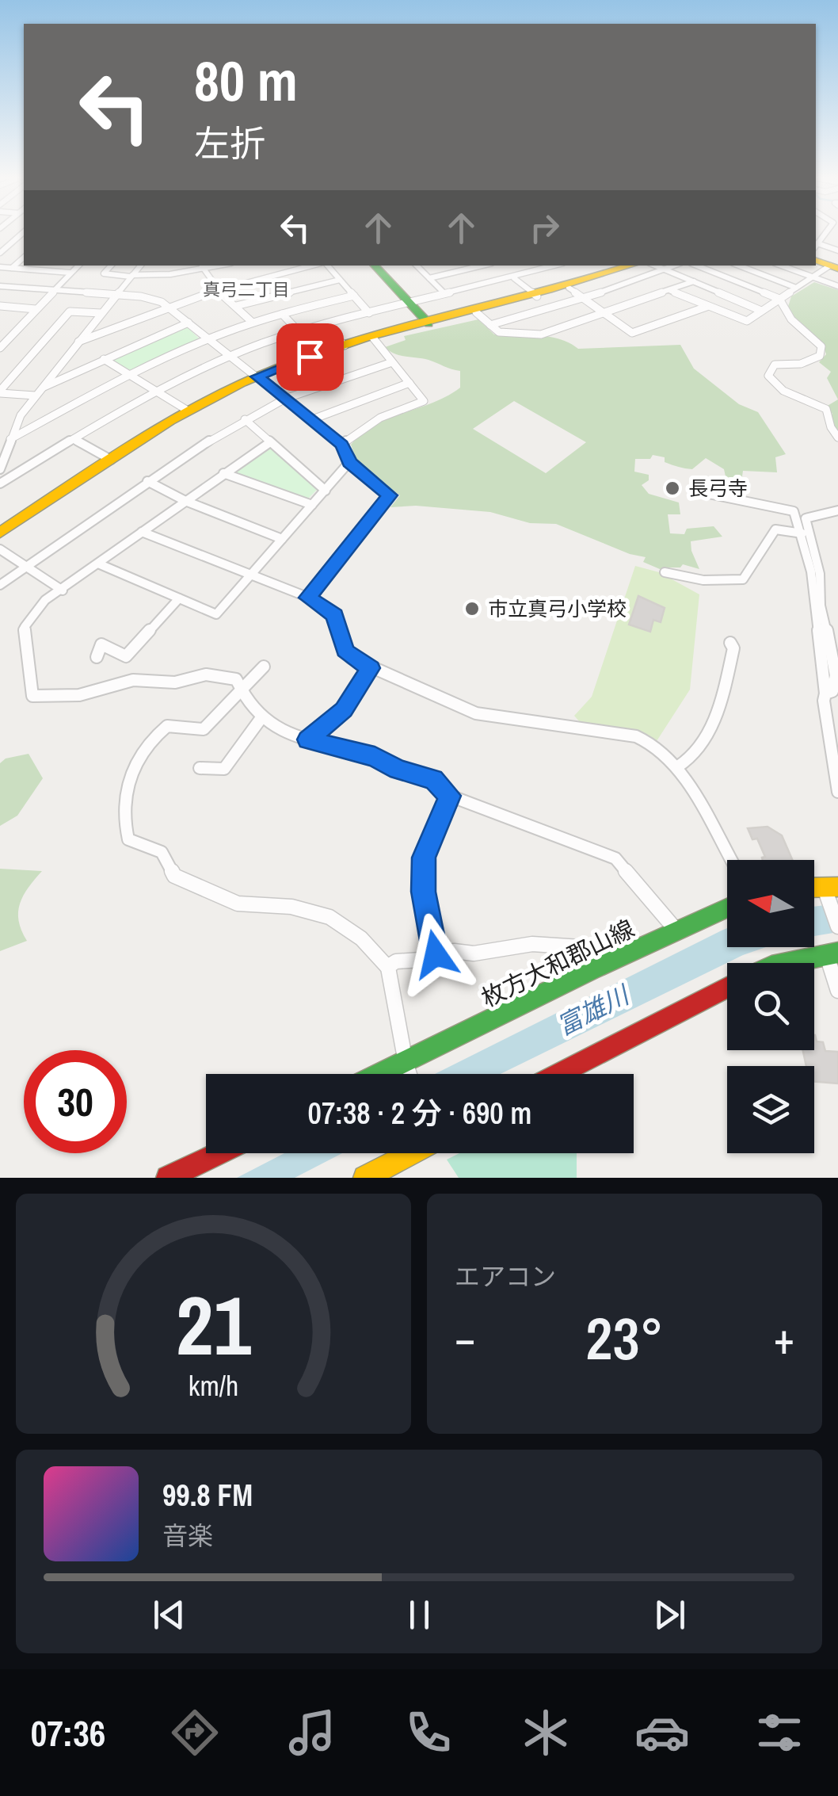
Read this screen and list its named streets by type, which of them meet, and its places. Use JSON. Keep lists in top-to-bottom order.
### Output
{
  "streets": {
    "street": ["枚方大和郡山線"]
  },
  "districts": ["真弓二丁目"],
  "water": ["富雄川"],
  "places": ["長弓寺", "市立真弓小学校"],
  "north": "left",
  "page": {
    "turn": ["80 m", "左折"],
    "limit": "30",
    "trip": "07:38 · 2 分 · 690 m",
    "tile": "エアコン",
    "heat": ["−", "23°", "+"],
    "song": ["99.8 FM", "音楽"],
    "tabs": "07:36",
    "gauge": ["21", "km/h"]
  }
}
